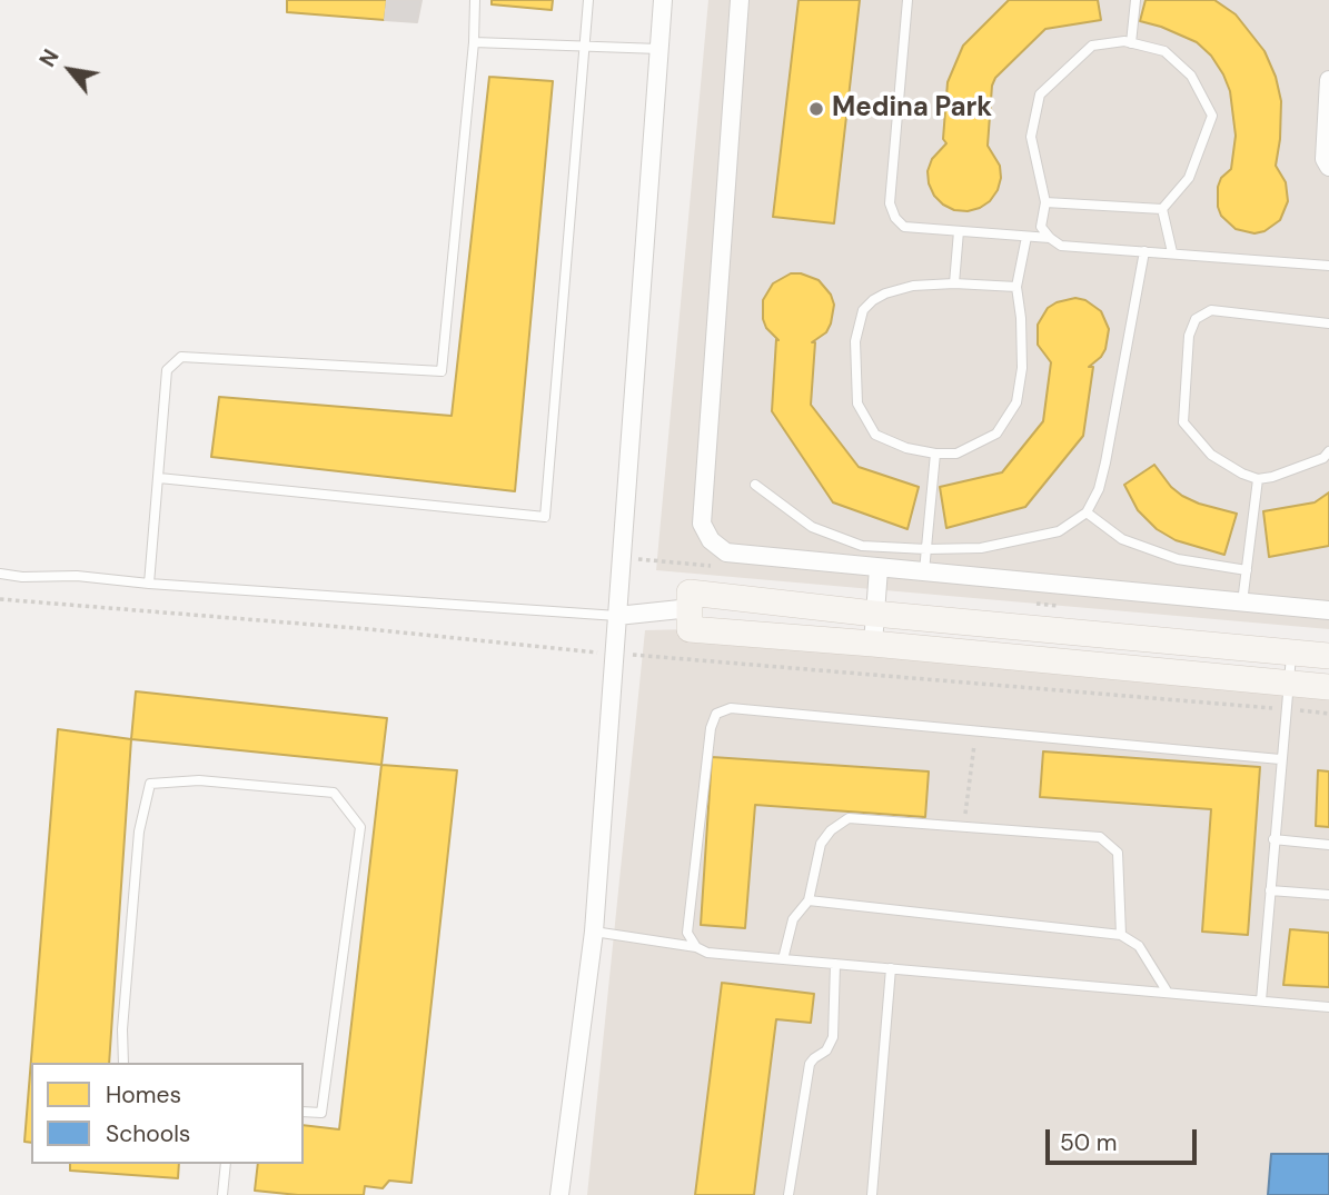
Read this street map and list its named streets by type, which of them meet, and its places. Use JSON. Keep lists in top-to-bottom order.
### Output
{
  "places": ["Medina Park"],
  "legend": ["Homes", "Schools"],
  "scale_bar": "50 m",
  "north": "top left"
}
